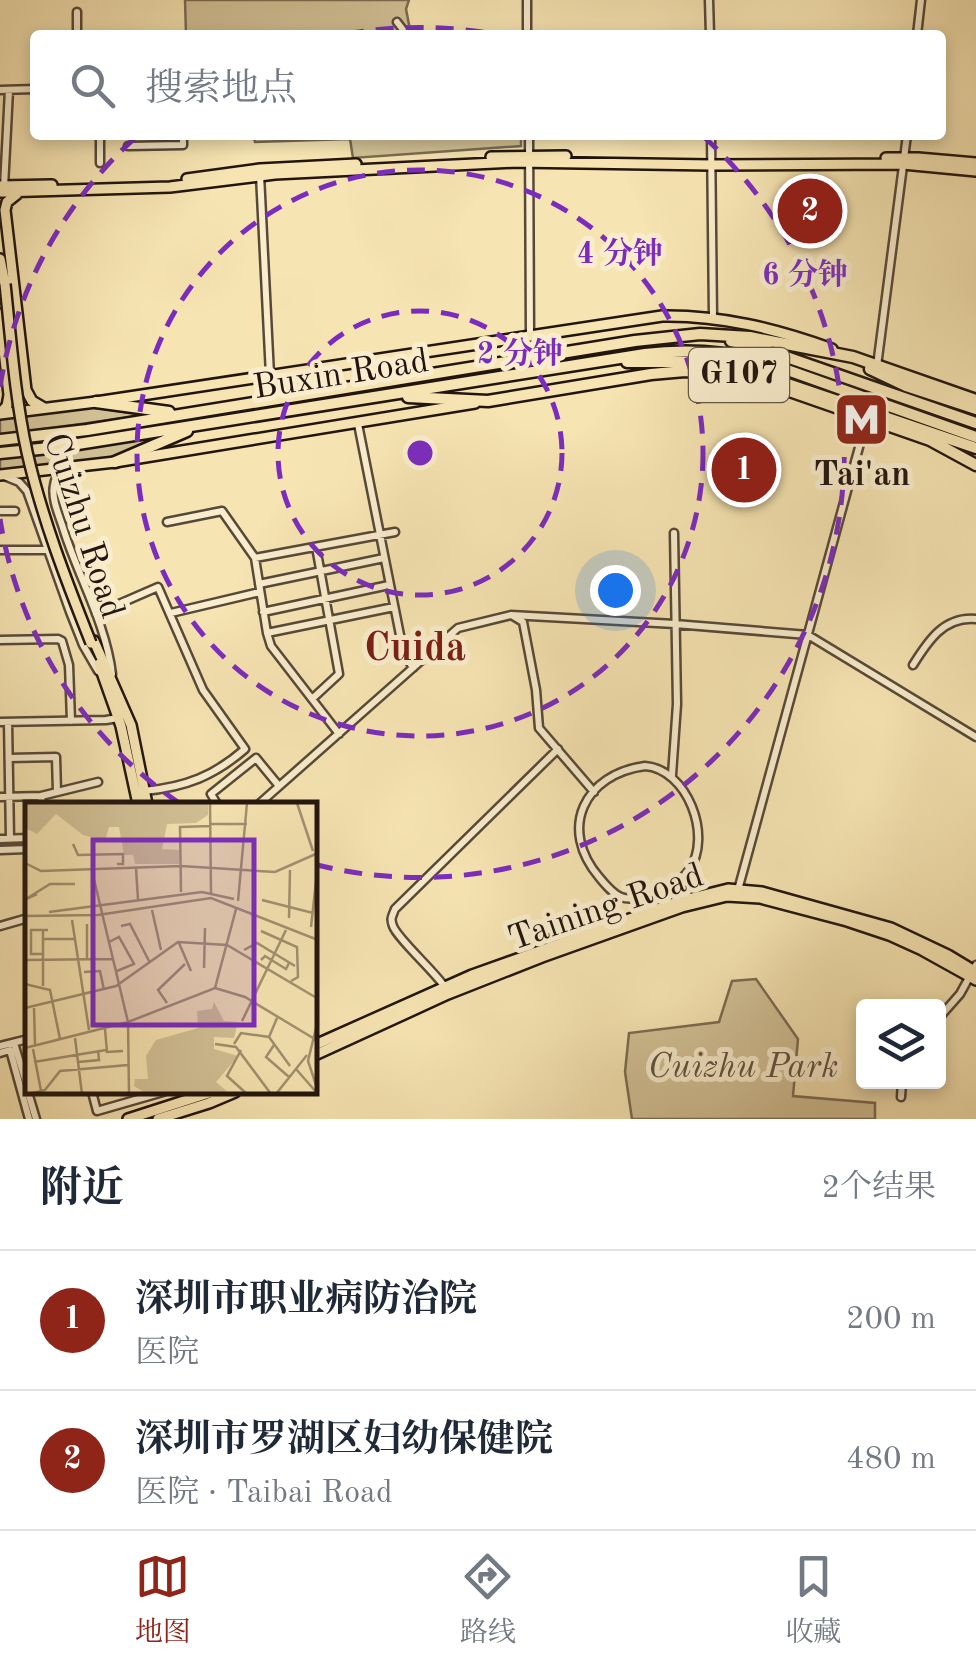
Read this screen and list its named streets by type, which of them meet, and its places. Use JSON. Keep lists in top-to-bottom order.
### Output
{
  "streets": {
    "highway": ["Buxin Road", "G107"],
    "main road": ["Cuizhu Road", "Taining Road"]
  },
  "crossings": [
    ["Buxin Road", "G107"]
  ],
  "districts": ["Cuida"],
  "parks": ["Cuizhu Park"],
  "places": {
    "metro station": ["Tai'an"]
  },
  "page": {
    "search": "搜索地点",
    "pins": ["2", "1"],
    "heading": ["附近", "2个结果"],
    "list": [
      {
        "mark": "1",
        "name": "深圳市职业病防治院",
        "note": "医院",
        "value": "200 m"
      },
      {
        "mark": "2",
        "name": "深圳市罗湖区妇幼保健院",
        "note": "医院 · Taibai Road",
        "value": "480 m"
      }
    ],
    "nav": ["地图", "路线", "收藏"]
  },
  "rings": ["4 分钟", "6 分钟", "2 分钟"]
}
